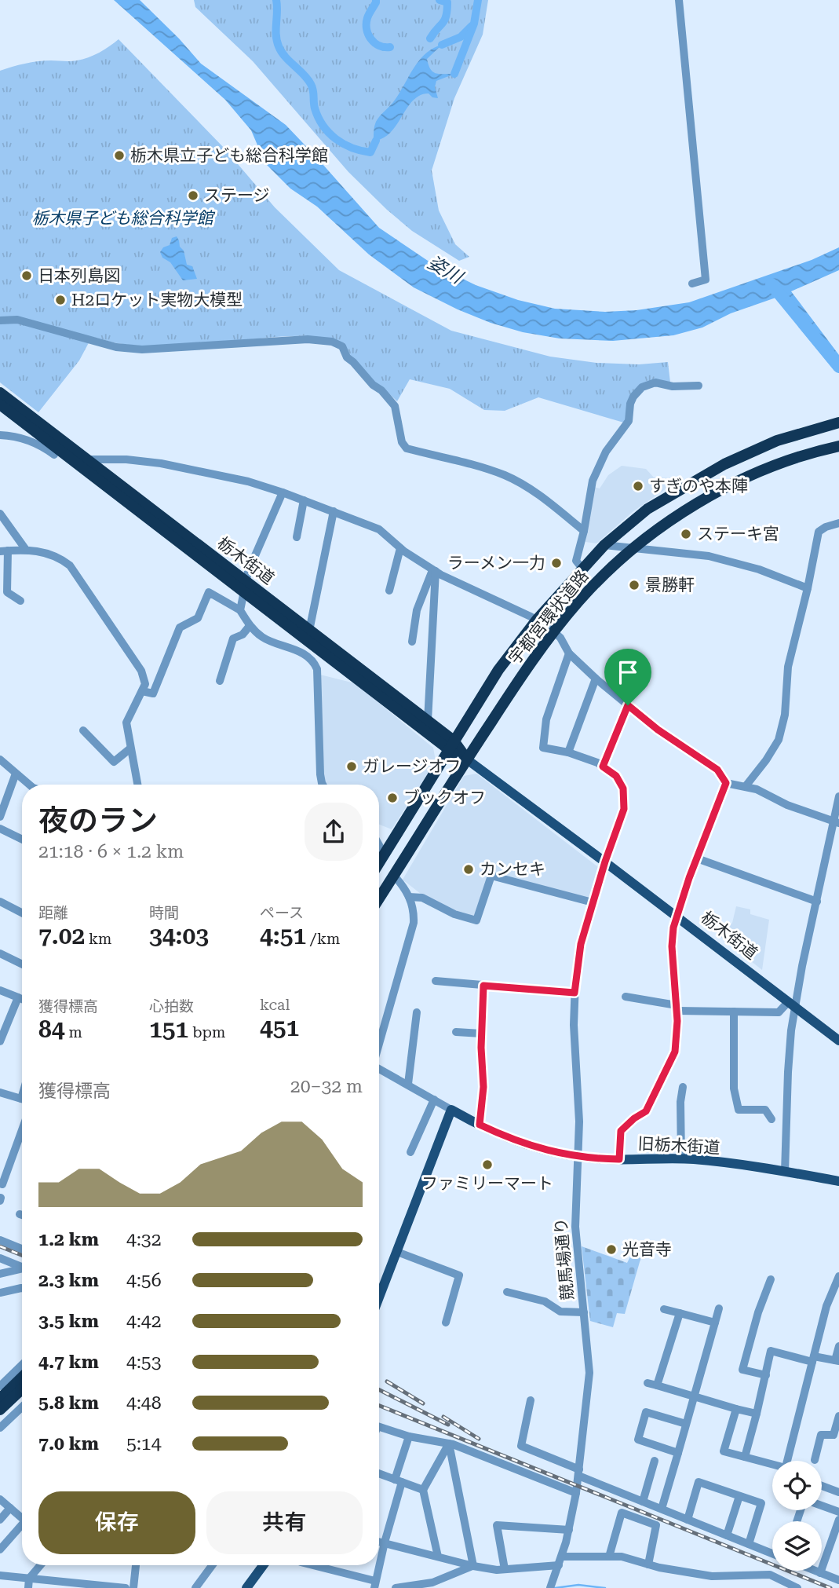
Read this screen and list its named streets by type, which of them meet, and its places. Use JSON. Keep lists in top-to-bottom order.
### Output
{
  "streets": {
    "highway": ["栃木街道", "宇都宮環状道路"],
    "main road": ["旧栃木街道"],
    "street": ["競馬場通り"]
  },
  "crossings": [
    ["栃木街道", "宇都宮環状道路"],
    ["栃木街道", "競馬場通り"],
    ["旧栃木街道", "競馬場通り"]
  ],
  "water": ["姿川"],
  "parks": ["栃木県子ども総合科学館"],
  "places": [
    "栃木県立子ども総合科学館",
    "ステージ",
    "日本列島図",
    "H2ロケット実物大模型",
    "すぎのや本陣",
    "ステーキ宮",
    "ラーメン一力",
    "景勝軒",
    "ガレージオフ",
    "ブックオフ",
    "カンセキ",
    "ファミリーマート",
    "光音寺"
  ],
  "page": {
    "heading": ["夜のラン", "21:18 · 6 × 1.2 km"],
    "stats": [
      ["距離", "7.02 km"],
      ["時間", "34:03"],
      ["ペース", "4:51 /km"],
      ["獲得標高", "84 m"],
      ["心拍数", "151 bpm"],
      ["kcal", "451"]
    ],
    "chart": ["獲得標高", "20–32 m"],
    "list": [
      {
        "name": "1.2 km",
        "note": "4:32"
      },
      {
        "name": "2.3 km",
        "note": "4:56"
      },
      {
        "name": "3.5 km",
        "note": "4:42"
      },
      {
        "name": "4.7 km",
        "note": "4:53"
      },
      {
        "name": "5.8 km",
        "note": "4:48"
      },
      {
        "name": "7.0 km",
        "note": "5:14"
      }
    ],
    "buttons": ["保存", "共有"]
  }
}
